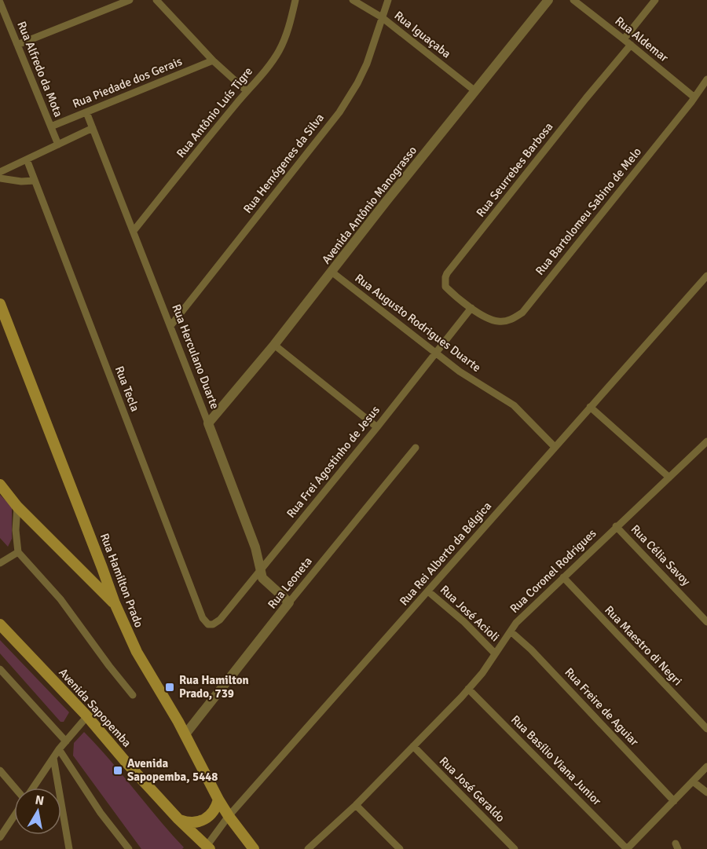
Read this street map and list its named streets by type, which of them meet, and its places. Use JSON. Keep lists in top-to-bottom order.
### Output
{
  "streets": {
    "main road": ["Rua Hamilton Prado", "Avenida Sapopemba"],
    "street": [
      "Rua Iguaçaba",
      "Rua Aldemar",
      "Rua Alfredo da Mota",
      "Rua Piedade dos Gerais",
      "Rua Antônio Luís Tigre",
      "Rua Hemógenes da Silva",
      "Rua Seurrebes Barbosa",
      "Avenida Antônio Manograsso",
      "Rua Bartolomeu Sabino de Melo",
      "Rua Augusto Rodrigues Duarte",
      "Rua Herculano Duarte",
      "Rua Tecla",
      "Rua Frei Agostinho de Jesus",
      "Rua Rei Alberto da Bélgica",
      "Rua Célia Savoy",
      "Rua Coronel Rodrigues",
      "Rua Leoneta",
      "Rua José Acioli",
      "Rua Maestro di Negri",
      "Rua Freire de Aguiar",
      "Rua Basílio Viana Junior",
      "Rua José Geraldo"
    ]
  },
  "crossings": [
    ["Rua Iguaçaba", "Rua Hemógenes da Silva"],
    ["Rua Iguaçaba", "Avenida Antônio Manograsso"],
    ["Rua Aldemar", "Rua Seurrebes Barbosa"],
    ["Rua Aldemar", "Rua Bartolomeu Sabino de Melo"],
    ["Rua Alfredo da Mota", "Rua Piedade dos Gerais"],
    ["Rua Piedade dos Gerais", "Rua Herculano Duarte"],
    ["Rua Antônio Luís Tigre", "Rua Herculano Duarte"],
    ["Rua Hemógenes da Silva", "Rua Herculano Duarte"],
    ["Rua Seurrebes Barbosa", "Rua Bartolomeu Sabino de Melo"],
    ["Rua Seurrebes Barbosa", "Rua Frei Agostinho de Jesus"],
    ["Avenida Antônio Manograsso", "Rua Augusto Rodrigues Duarte"],
    ["Avenida Antônio Manograsso", "Rua Herculano Duarte"],
    ["Rua Bartolomeu Sabino de Melo", "Rua Frei Agostinho de Jesus"],
    ["Rua Augusto Rodrigues Duarte", "Rua Frei Agostinho de Jesus"],
    ["Rua Augusto Rodrigues Duarte", "Rua Rei Alberto da Bélgica"],
    ["Rua Herculano Duarte", "Rua Frei Agostinho de Jesus"],
    ["Rua Herculano Duarte", "Rua Leoneta"],
    ["Rua Tecla", "Rua Frei Agostinho de Jesus"],
    ["Rua Rei Alberto da Bélgica", "Rua Hamilton Prado"],
    ["Rua Rei Alberto da Bélgica", "Rua José Acioli"],
    ["Rua Rei Alberto da Bélgica", "Avenida Sapopemba"],
    ["Rua Célia Savoy", "Rua Coronel Rodrigues"],
    ["Rua Coronel Rodrigues", "Rua José Acioli"],
    ["Rua Coronel Rodrigues", "Rua Maestro di Negri"],
    ["Rua Coronel Rodrigues", "Rua Freire de Aguiar"],
    ["Rua Coronel Rodrigues", "Rua Basílio Viana Junior"],
    ["Rua Coronel Rodrigues", "Rua José Geraldo"],
    ["Rua Hamilton Prado", "Rua Leoneta"]
  ],
  "places": {
    "transit": ["Rua Hamilton Prado, 739", "Avenida Sapopemba, 5448"]
  },
  "north": "top"
}
